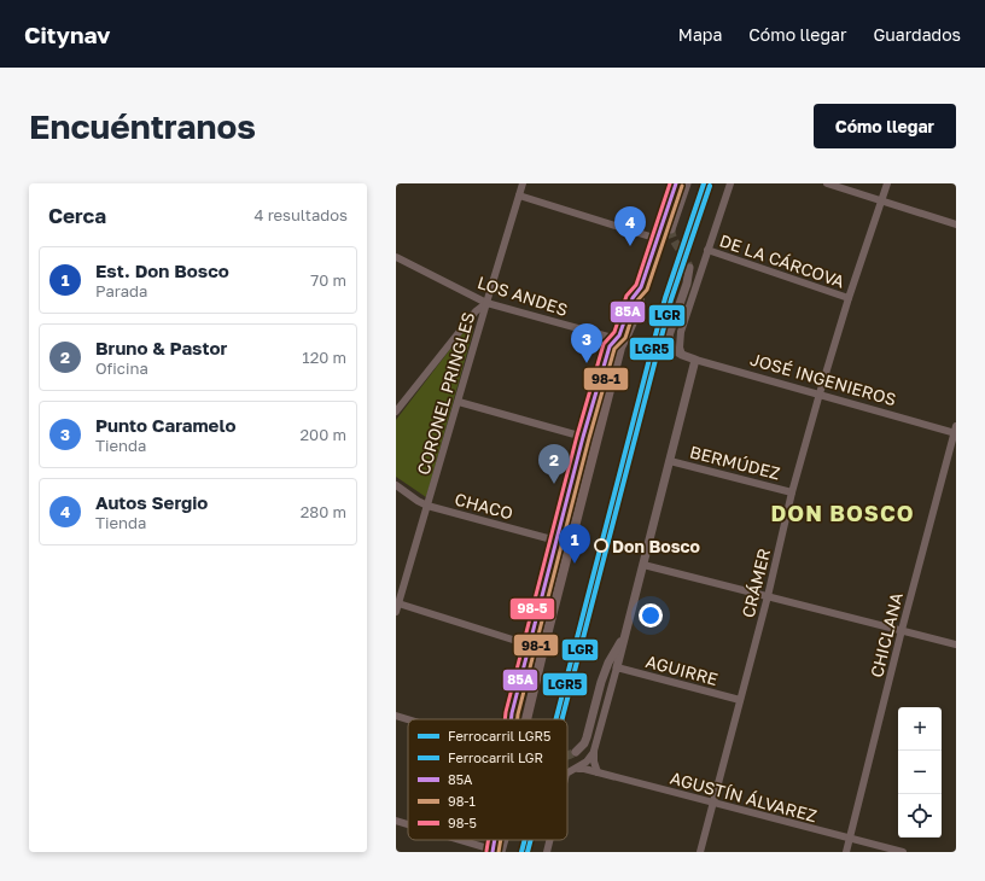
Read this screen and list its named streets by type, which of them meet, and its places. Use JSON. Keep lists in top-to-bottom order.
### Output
{
  "streets": {
    "street": [
      "DE LA CÁRCOVA",
      "LOS ANDES",
      "JOSÉ INGENIEROS",
      "CORONEL PRINGLES",
      "BERMÚDEZ",
      "CHACO",
      "CRÁMER",
      "CHICLANA",
      "AGUIRRE",
      "AGUSTÍN ÁLVAREZ"
    ]
  },
  "crossings": [
    ["DE LA CÁRCOVA", "CRÁMER"],
    ["LOS ANDES", "CORONEL PRINGLES"],
    ["JOSÉ INGENIEROS", "CRÁMER"],
    ["JOSÉ INGENIEROS", "CHICLANA"],
    ["CORONEL PRINGLES", "CHACO"],
    ["BERMÚDEZ", "CRÁMER"],
    ["CRÁMER", "AGUIRRE"],
    ["CRÁMER", "AGUSTÍN ÁLVAREZ"],
    ["CHICLANA", "AGUSTÍN ÁLVAREZ"]
  ],
  "districts": ["DON BOSCO"],
  "places": ["Don Bosco"],
  "lines": [
    "rail line LGR5",
    "transit line 85A",
    "transit line 98-5",
    "rail line LGR",
    "transit line 98-1"
  ],
  "legend": [
    "Ferrocarril LGR5",
    "Ferrocarril LGR",
    "85A",
    "98-1",
    "98-5"
  ],
  "page": {
    "header": "Citynav",
    "nav": ["Mapa", "Cómo llegar", "Guardados"],
    "buttons": "Cómo llegar",
    "title": "Encuéntranos",
    "heading": ["Cerca", "4 resultados"],
    "pins": [
      "4",
      "3",
      "2",
      "1"
    ],
    "list": [
      {
        "mark": "1",
        "name": "Est. Don Bosco",
        "note": "Parada",
        "value": "70 m"
      },
      {
        "mark": "2",
        "name": "Bruno & Pastor",
        "note": "Oficina",
        "value": "120 m"
      },
      {
        "mark": "3",
        "name": "Punto Caramelo",
        "note": "Tienda",
        "value": "200 m"
      },
      {
        "mark": "4",
        "name": "Autos Sergio",
        "note": "Tienda",
        "value": "280 m"
      }
    ],
    "map_buttons": ["+", "−"]
  }
}
